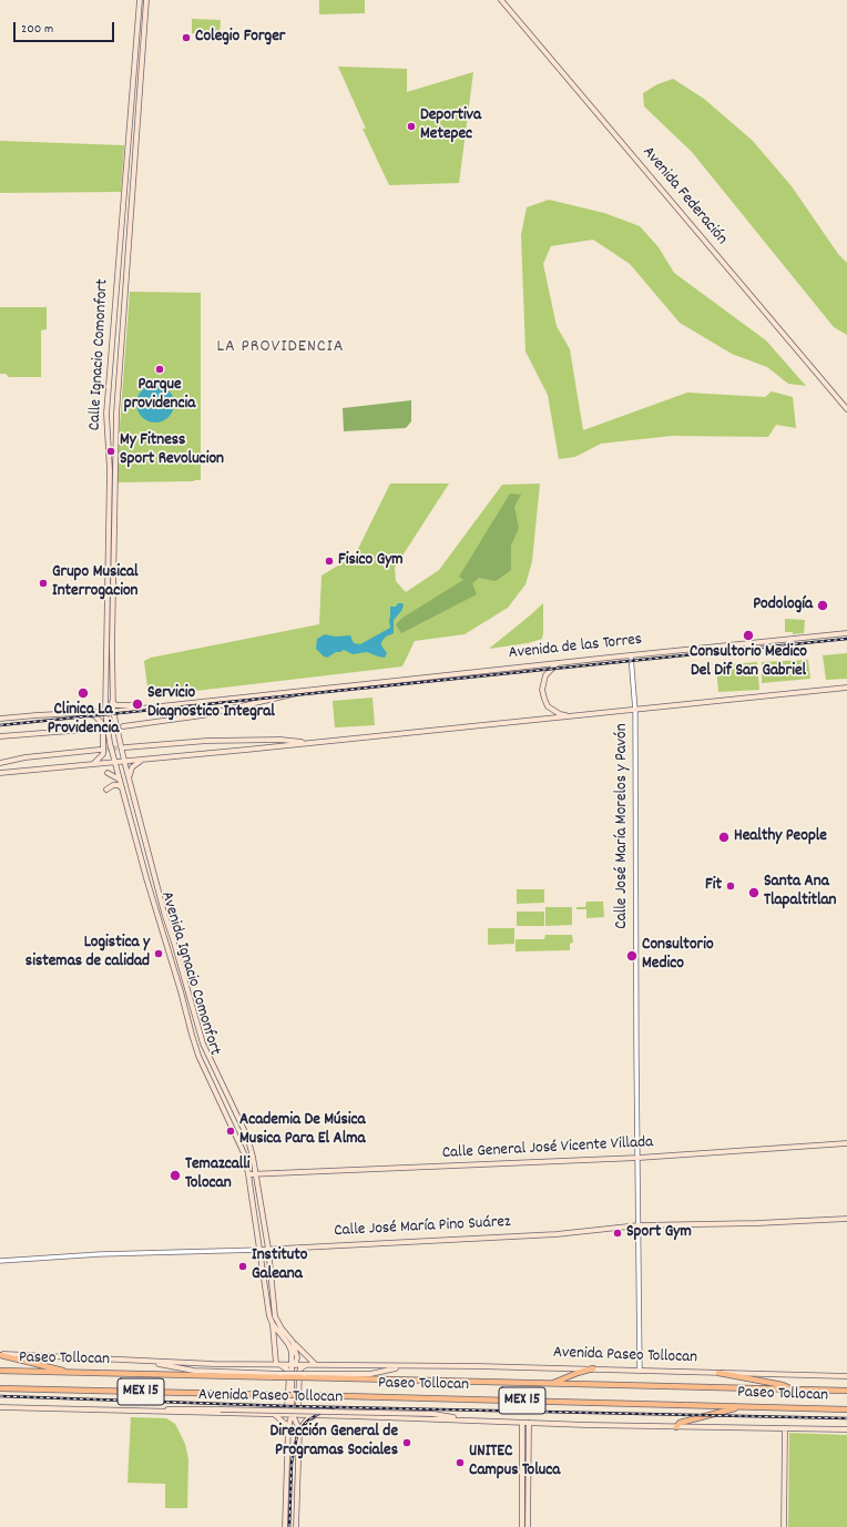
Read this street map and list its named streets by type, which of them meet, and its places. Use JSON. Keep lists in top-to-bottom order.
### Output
{
  "streets": {
    "highway": ["Paseo Tollocan", "MEX 15"],
    "main road": [
      "Avenida Federación",
      "Calle Ignacio Comonfort",
      "Avenida de las Torres",
      "Avenida Ignacio Comonfort",
      "Calle General José Vicente Villada",
      "Calle José María Pino Suárez",
      "Avenida Paseo Tollocan"
    ],
    "street": ["Calle José María Morelos y Pavón"]
  },
  "crossings": [
    ["Calle Ignacio Comonfort", "Avenida Ignacio Comonfort"],
    ["Avenida de las Torres", "Calle José María Morelos y Pavón"],
    ["Calle José María Morelos y Pavón", "Calle General José Vicente Villada"],
    ["Calle José María Morelos y Pavón", "Calle José María Pino Suárez"],
    ["Calle José María Morelos y Pavón", "Avenida Paseo Tollocan"],
    ["Avenida Ignacio Comonfort", "Calle General José Vicente Villada"],
    ["Avenida Ignacio Comonfort", "Calle José María Pino Suárez"],
    ["Avenida Ignacio Comonfort", "Avenida Paseo Tollocan"],
    ["Avenida Paseo Tollocan", "Paseo Tollocan"]
  ],
  "districts": ["LA PROVIDENCIA"],
  "places": [
    "Colegio Forger",
    "Deportiva Metepec",
    "Parque providencia",
    "My Fitness Sport Revolucion",
    "Fisico Gym",
    "Grupo Musical Interrogacion",
    "Podología",
    "Consultorio Medico Del Dif San Gabriel",
    "Clinica La Providencia",
    "Servicio Diagnostico Integral",
    "Healthy People",
    "Fit",
    "Santa Ana Tlapaltitlan",
    "Logistica y sistemas de calidad",
    "Consultorio Medico",
    "Academia De Música Musica Para El Alma",
    "Temazcalli Tolocan",
    "Sport Gym",
    "Instituto Galeana",
    "Dirección General de Programas Sociales",
    "UNITEC Campus Toluca"
  ],
  "scale_bar": "200 m"
}
